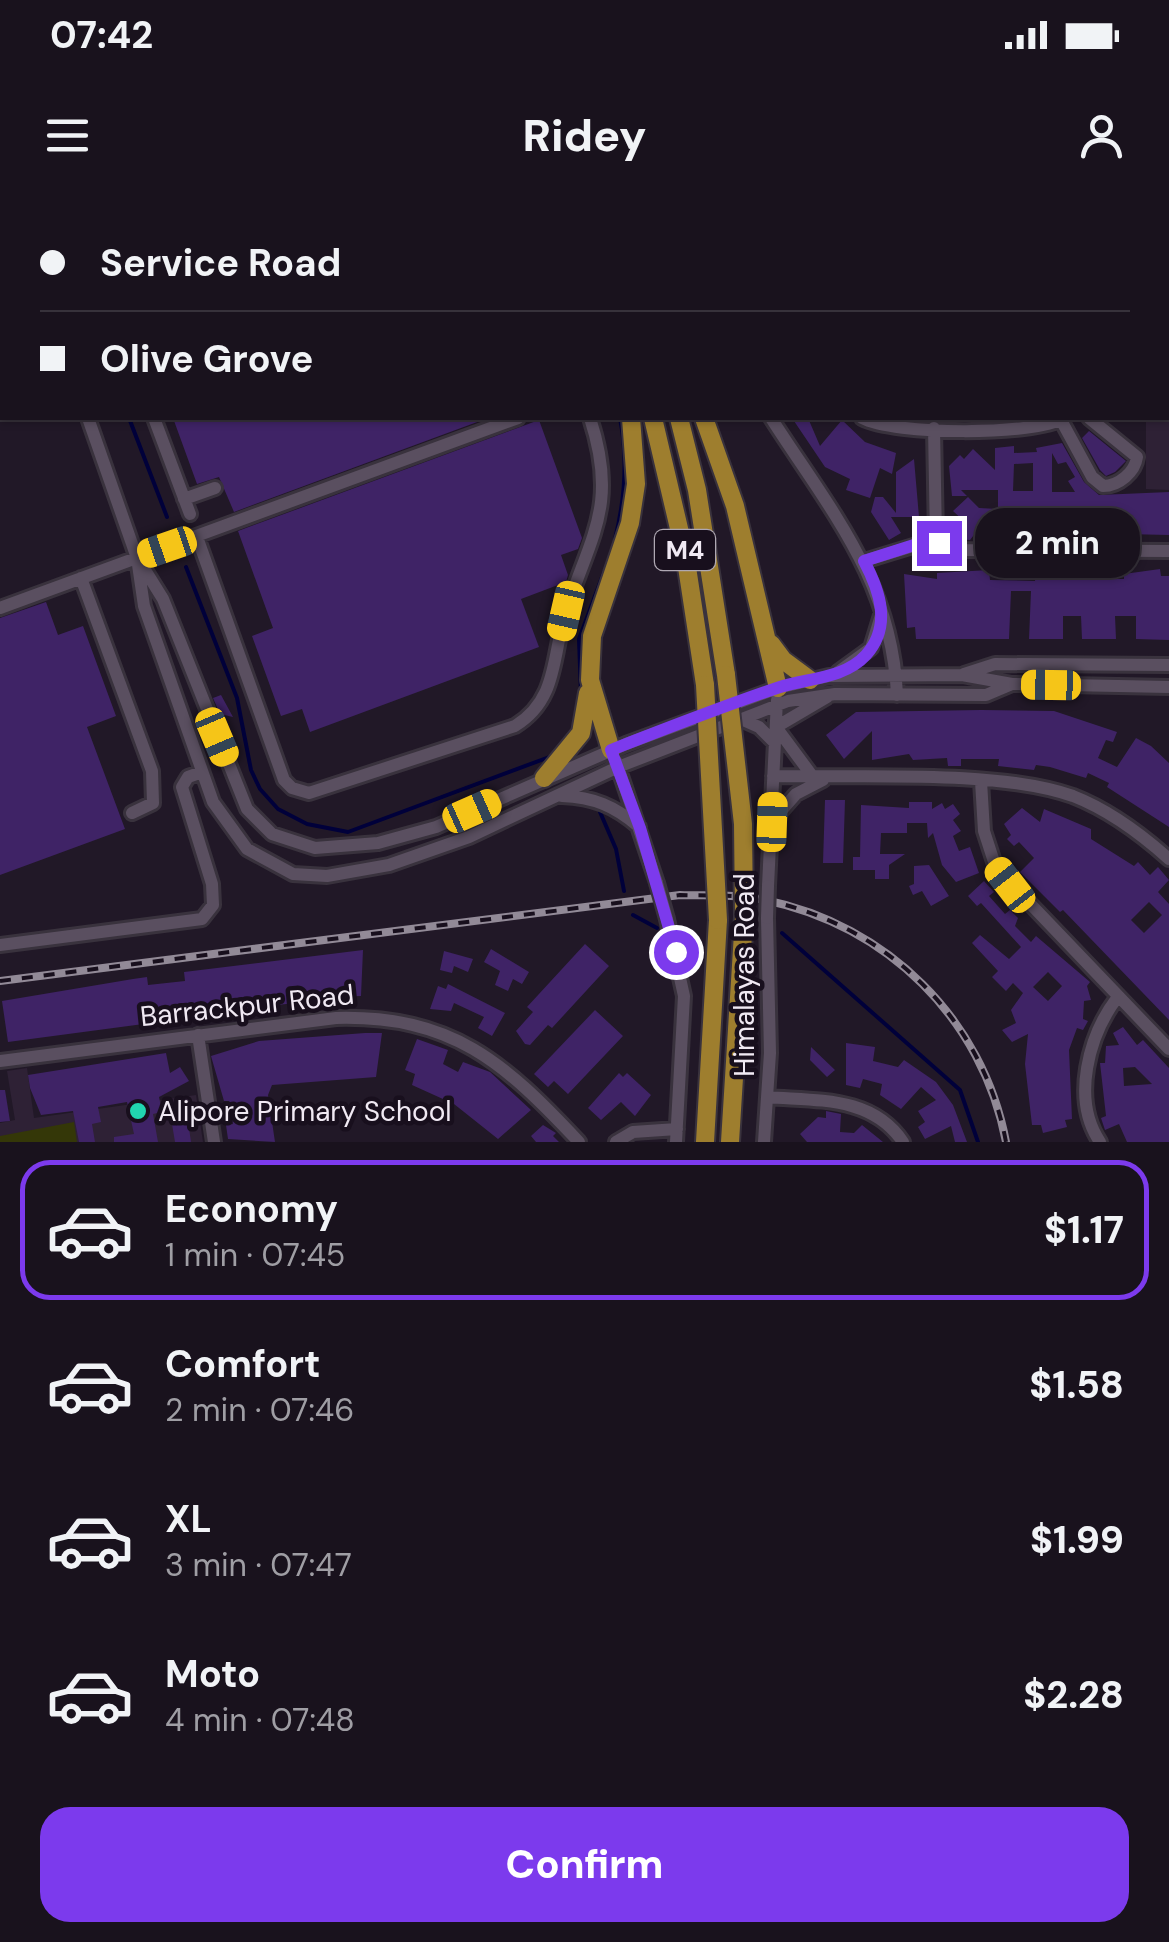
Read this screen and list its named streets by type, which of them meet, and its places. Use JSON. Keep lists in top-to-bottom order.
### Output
{
  "streets": {
    "highway": ["M4"],
    "street": ["Himalayas Road", "Barrackpur Road"]
  },
  "places": ["Alipore Primary School"],
  "page": {
    "status": "07:42",
    "header": "Ridey",
    "banner": ["Service Road", "Olive Grove"],
    "bubble": "2 min",
    "list": [
      {
        "name": "Economy",
        "note": "1 min · 07:45",
        "value": "$1.17"
      },
      {
        "name": "Comfort",
        "note": "2 min · 07:46",
        "value": "$1.58"
      },
      {
        "name": "XL",
        "note": "3 min · 07:47",
        "value": "$1.99"
      },
      {
        "name": "Moto",
        "note": "4 min · 07:48",
        "value": "$2.28"
      }
    ],
    "buttons": "Confirm"
  }
}
